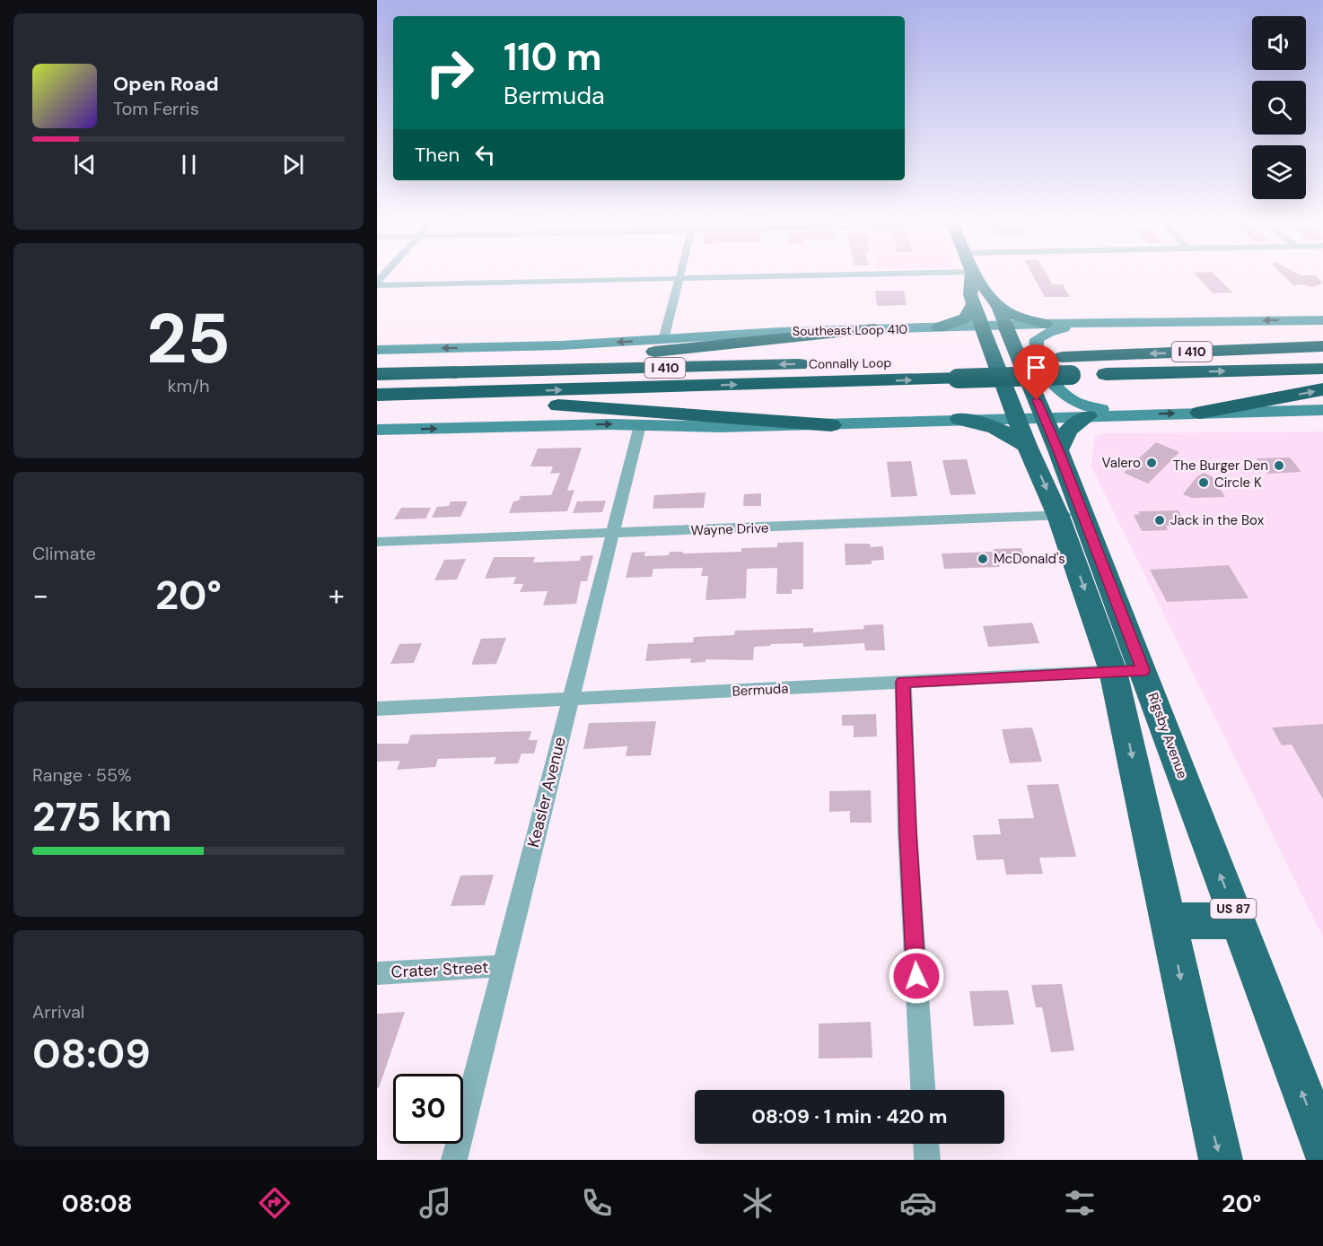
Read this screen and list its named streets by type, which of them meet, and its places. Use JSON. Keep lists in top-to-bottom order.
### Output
{
  "streets": {
    "highway": [
      "I 410",
      "Connally Loop",
      "Rigsby Avenue",
      "US 87"
    ],
    "main road": ["Southeast Loop 410"],
    "street": [
      "Wayne Drive",
      "Bermuda",
      "Keasler Avenue",
      "Crater Street"
    ]
  },
  "crossings": [
    ["Southeast Loop 410", "Rigsby Avenue"],
    ["Wayne Drive", "Rigsby Avenue"],
    ["Wayne Drive", "Keasler Avenue"],
    ["Bermuda", "Rigsby Avenue"],
    ["Bermuda", "Keasler Avenue"],
    ["Keasler Avenue", "Crater Street"]
  ],
  "places": [
    "Valero",
    "The Burger Den",
    "Circle K",
    "Jack in the Box",
    "McDonald's"
  ],
  "page": {
    "turn": ["110 m", "Bermuda"],
    "song": ["Open Road", "Tom Ferris"],
    "then": "Then",
    "tile": [
      ["25", "km/h"],
      "Climate",
      ["Range · 55%", "275 km"],
      ["Arrival", "08:09"]
    ],
    "heat": ["−", "20°", "+"],
    "limit": "30",
    "trip": "08:09 · 1 min · 420 m",
    "tabs": ["08:08", "20°"]
  }
}
